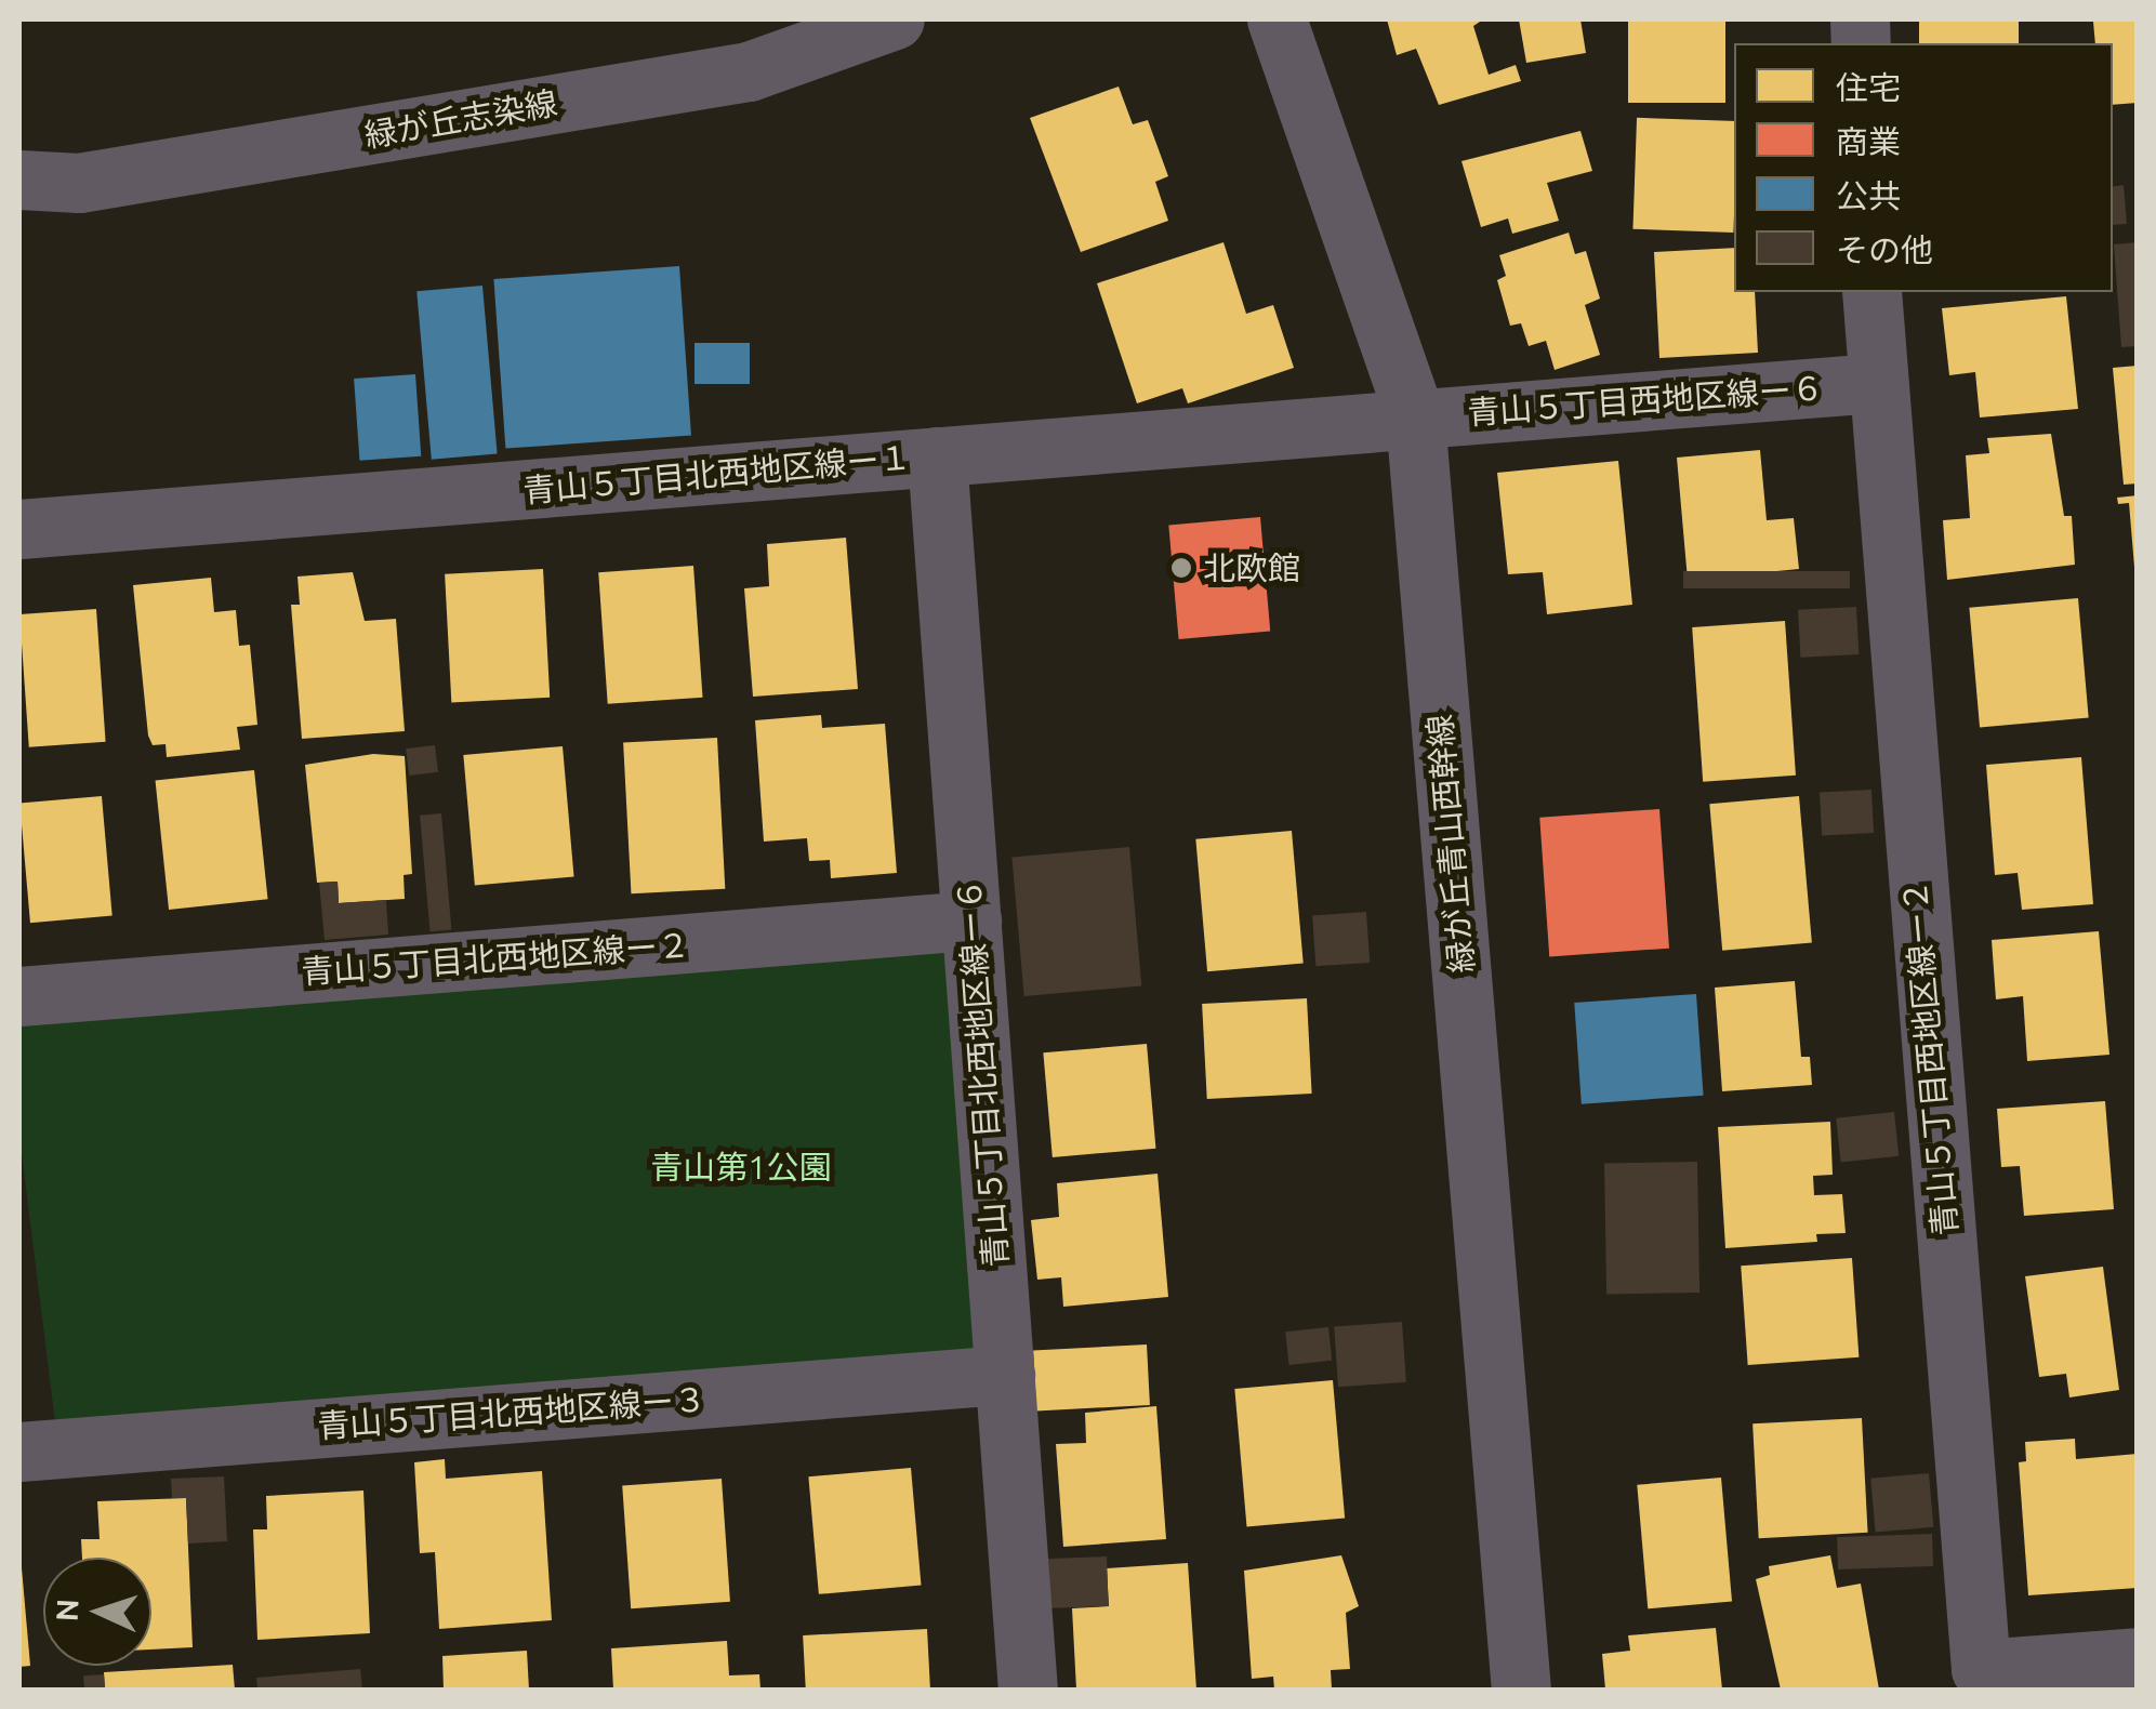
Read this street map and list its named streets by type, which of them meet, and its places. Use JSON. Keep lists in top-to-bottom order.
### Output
{
  "streets": {
    "street": [
      "緑が丘志染線",
      "青山５丁目西地区線ー６",
      "青山５丁目北西地区線ー１",
      "緑が丘青山西幹線",
      "青山５丁目北西地区線ー２",
      "青山５丁目西地区線ー２",
      "青山５丁目北西地区線ー６",
      "青山５丁目北西地区線ー３"
    ]
  },
  "crossings": [
    ["青山５丁目西地区線ー６", "青山５丁目北西地区線ー１"],
    ["青山５丁目西地区線ー６", "緑が丘青山西幹線"],
    ["青山５丁目西地区線ー６", "青山５丁目西地区線ー２"],
    ["青山５丁目北西地区線ー１", "緑が丘青山西幹線"],
    ["青山５丁目北西地区線ー１", "青山５丁目北西地区線ー６"],
    ["青山５丁目北西地区線ー２", "青山５丁目北西地区線ー６"],
    ["青山５丁目北西地区線ー６", "青山５丁目北西地区線ー３"]
  ],
  "parks": ["青山第1公園"],
  "places": ["北欧館"],
  "legend": [
    "住宅",
    "商業",
    "公共",
    "その他"
  ],
  "north": "left"
}
